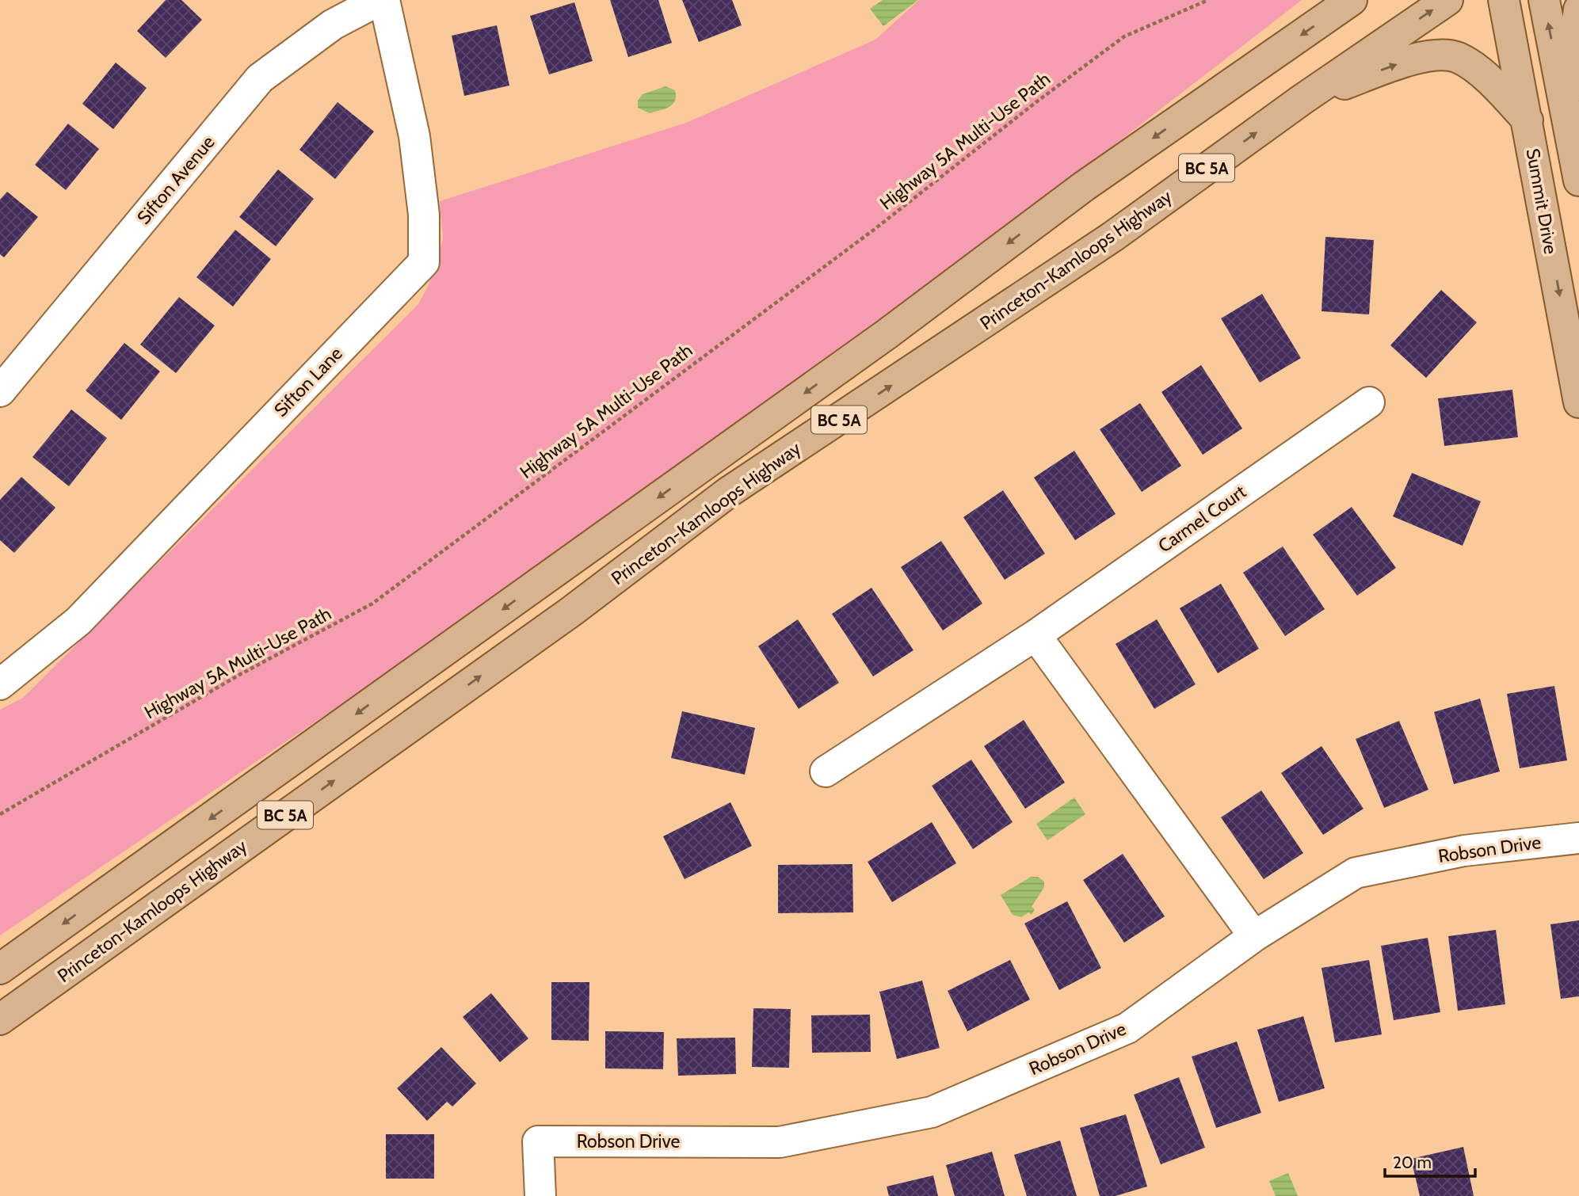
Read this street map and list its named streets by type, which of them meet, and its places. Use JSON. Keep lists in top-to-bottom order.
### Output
{
  "streets": {
    "main road": ["BC 5A", "Summit Drive", "Princeton-Kamloops Highway"],
    "street": [
      "Sifton Avenue",
      "Sifton Lane",
      "Carmel Court",
      "Robson Drive"
    ],
    "path": ["Highway 5A Multi-Use Path"]
  },
  "scale_bar": "20 m"
}
